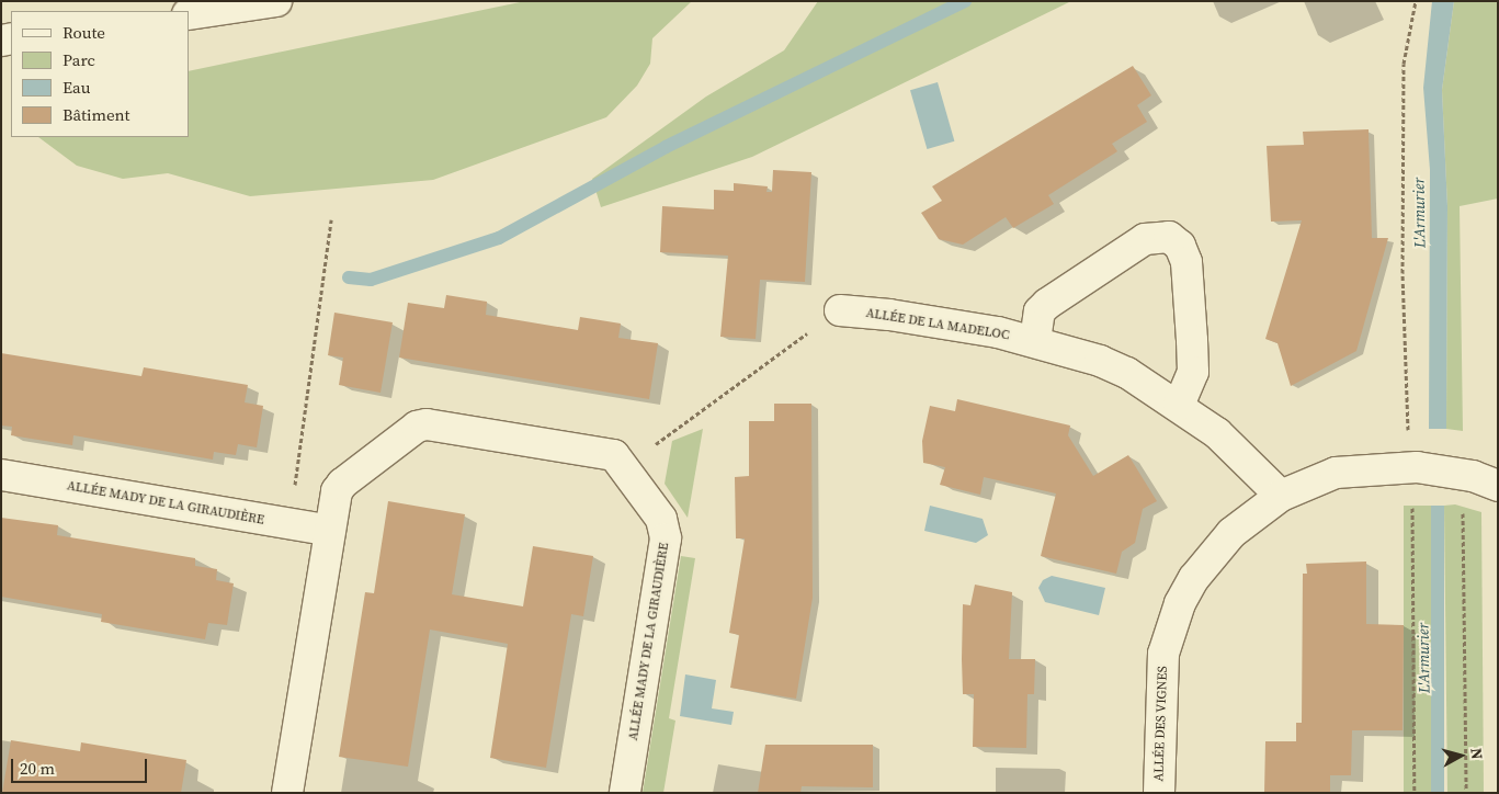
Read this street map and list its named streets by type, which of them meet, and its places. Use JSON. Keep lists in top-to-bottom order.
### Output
{
  "streets": {
    "street": ["ALLÉE DE LA MADELOC", "ALLÉE MADY DE LA GIRAUDIÈRE", "ALLÉE DES VIGNES"]
  },
  "crossings": [
    ["ALLÉE DE LA MADELOC", "ALLÉE DES VIGNES"]
  ],
  "water": ["L'Armurier"],
  "legend": [
    "Route",
    "Parc",
    "Eau",
    "Bâtiment"
  ],
  "scale_bar": "20 m",
  "north": "right"
}
